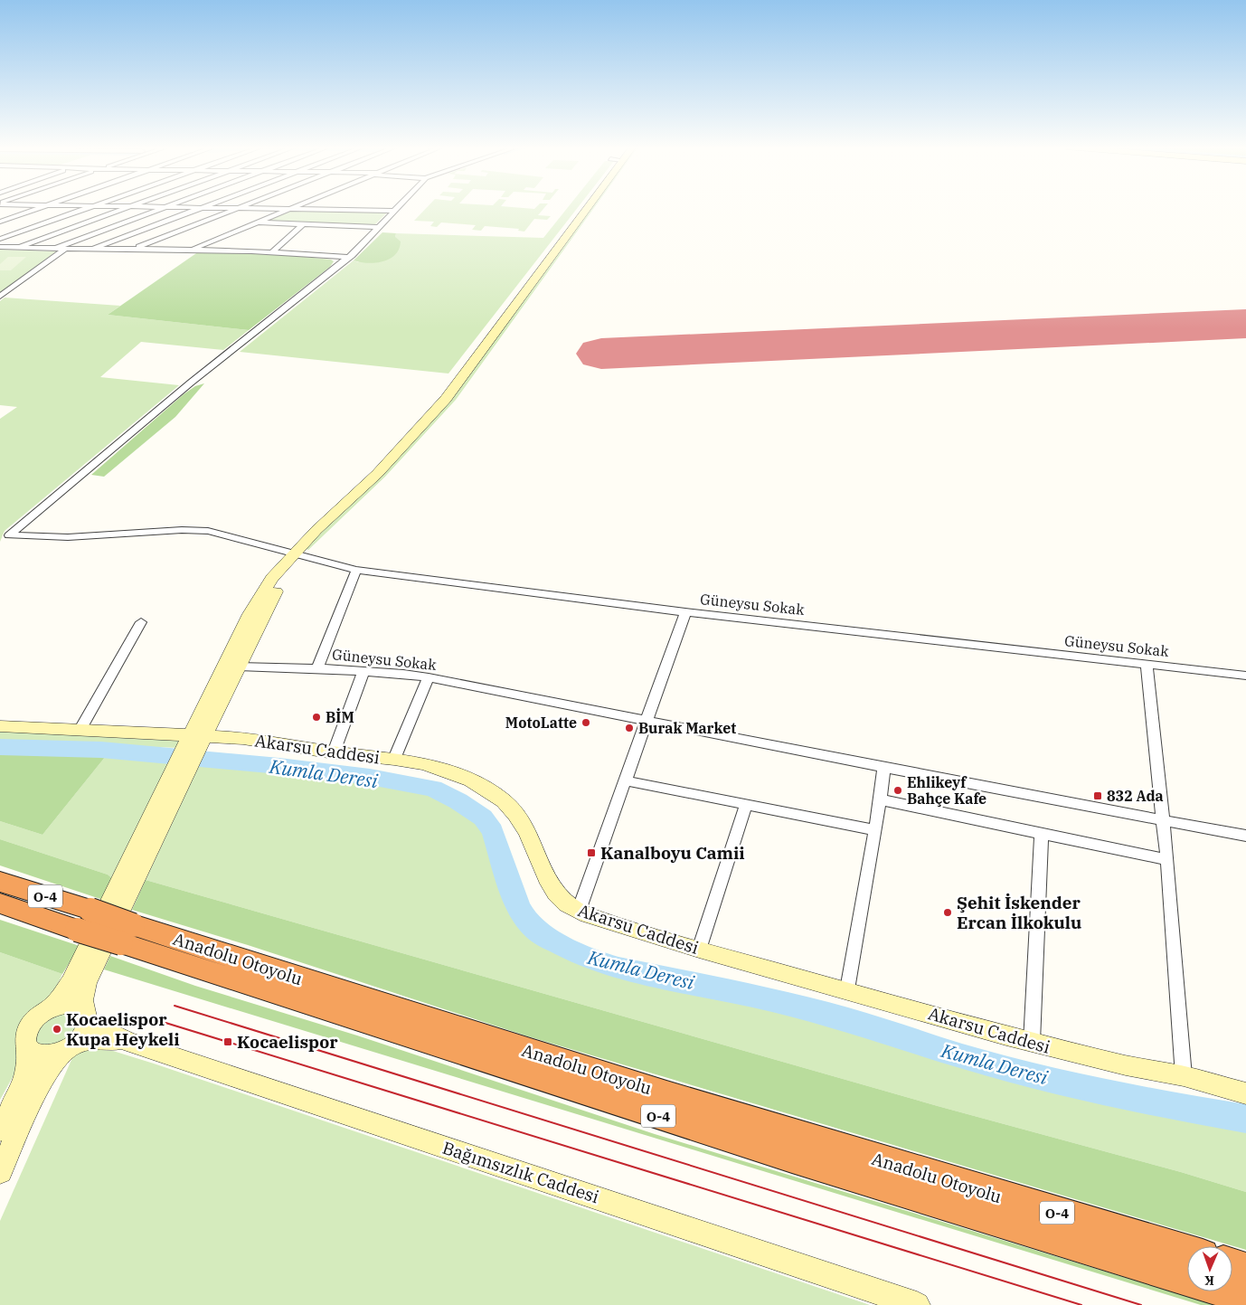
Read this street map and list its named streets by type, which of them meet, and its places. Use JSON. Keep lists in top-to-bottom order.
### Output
{
  "streets": {
    "highway": ["O-4", "Anadolu Otoyolu"],
    "main road": ["Akarsu Caddesi", "Bağımsızlık Caddesi"],
    "street": ["Güneysu Sokak"]
  },
  "water": ["Kumla Deresi"],
  "places": {
    "other": [
      "BİM",
      "MotoLatte",
      "Burak Market",
      "Ehlikeyf Bahçe Kafe",
      "Şehit İskender Ercan İlkokulu",
      "Kocaelispor Kupa Heykeli"
    ],
    "transit": ["832 Ada", "Kanalboyu Camii", "Kocaelispor"]
  },
  "north": "bottom"
}
